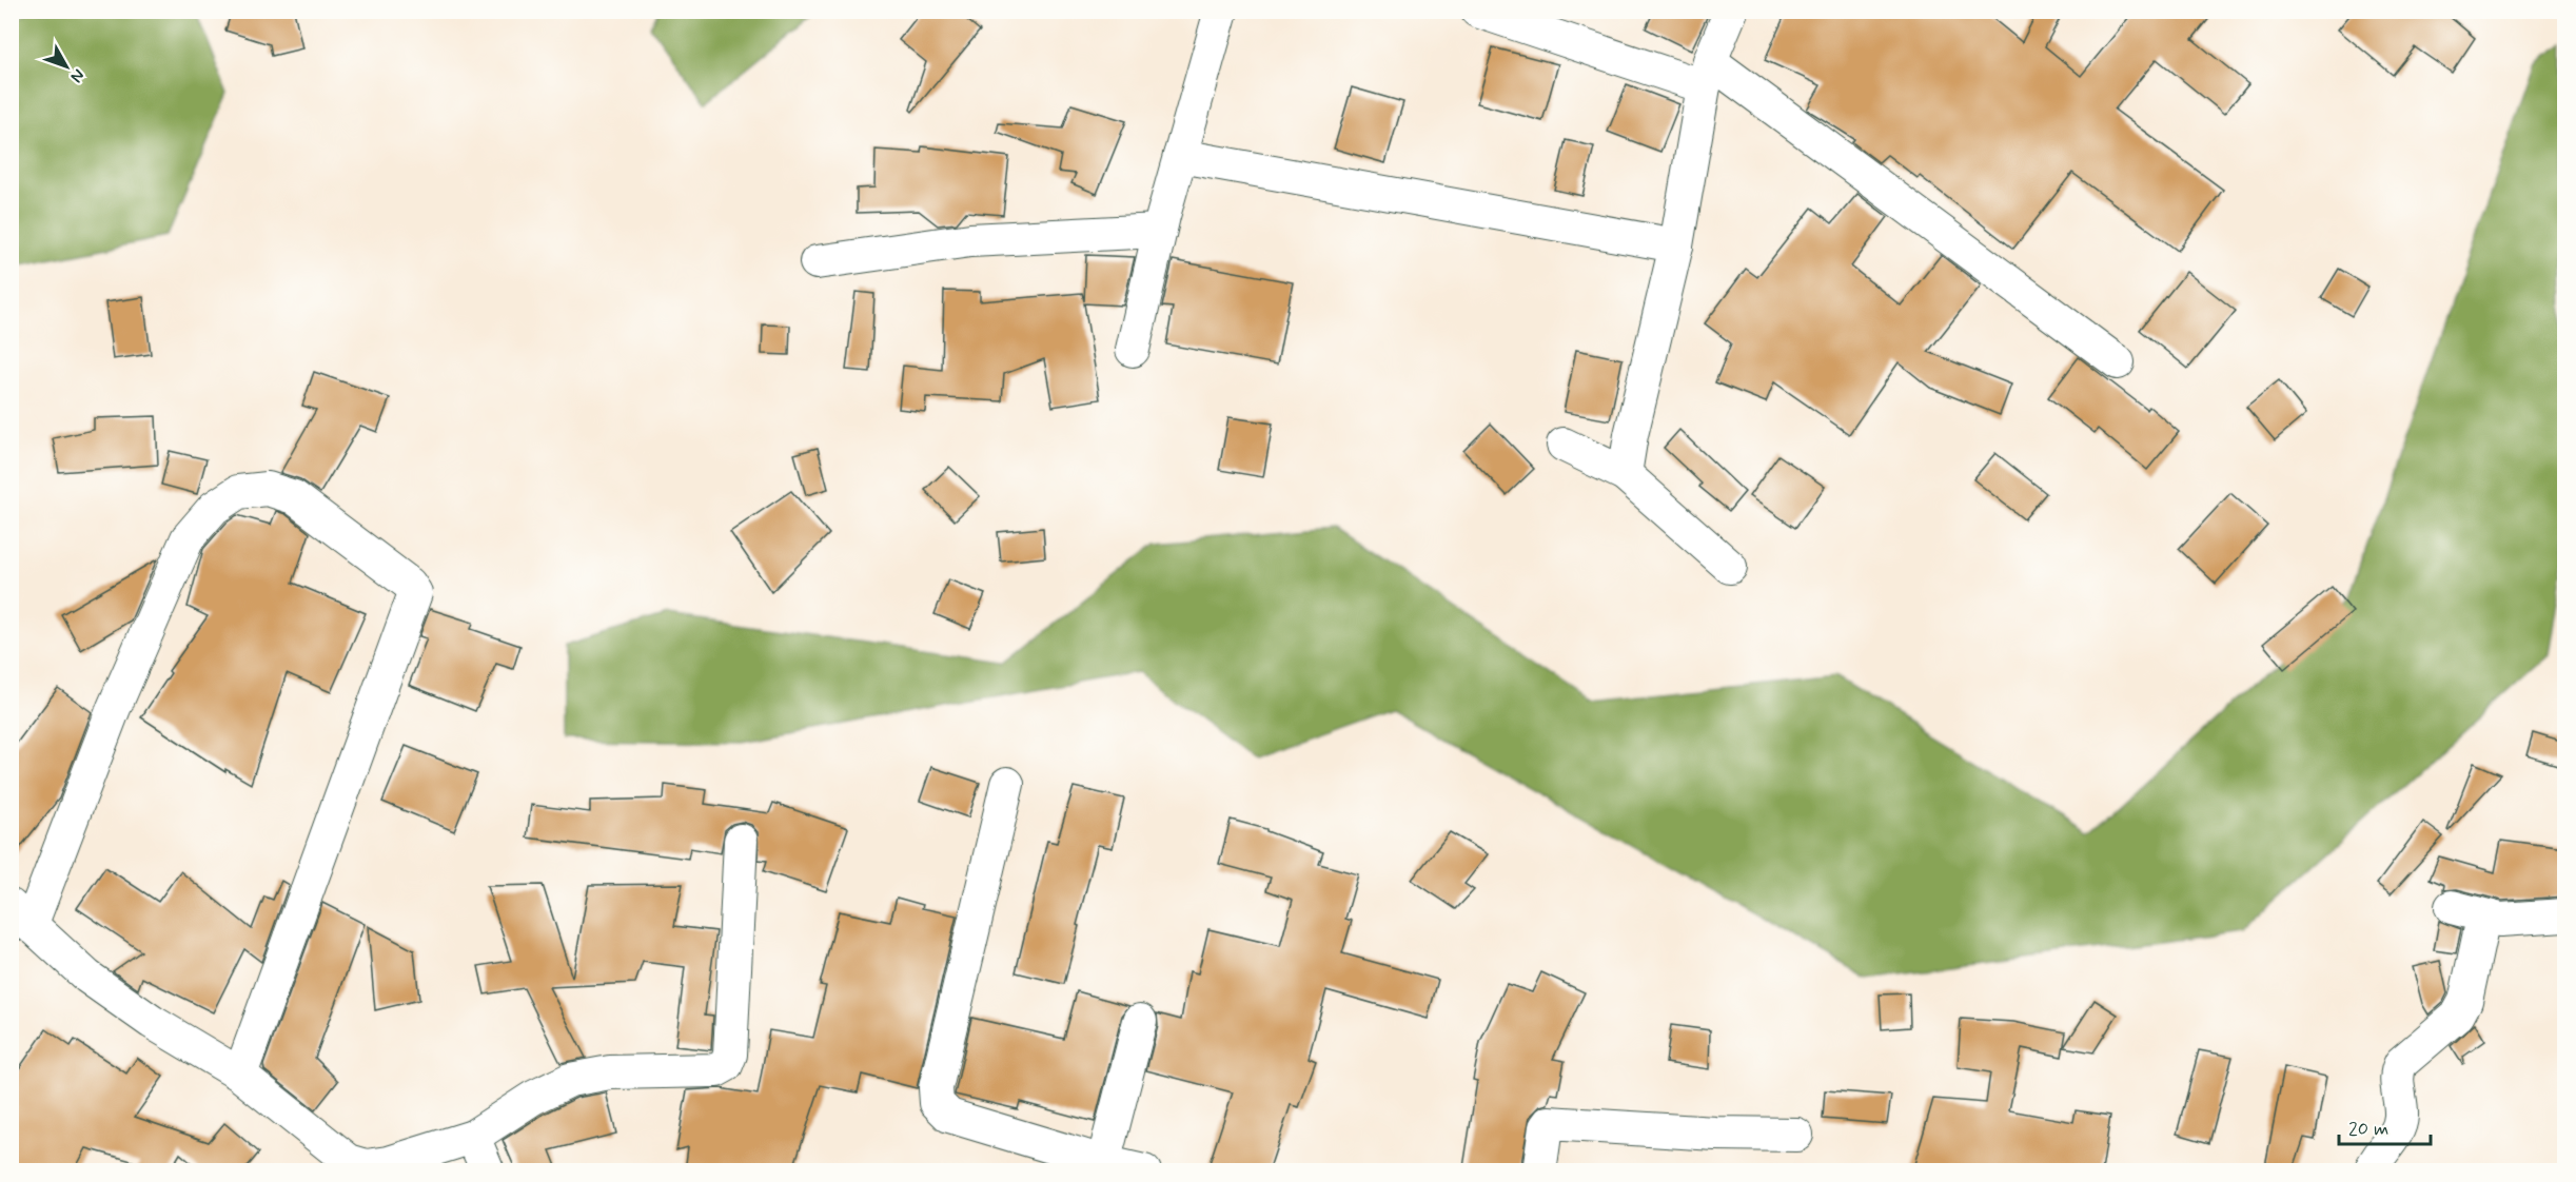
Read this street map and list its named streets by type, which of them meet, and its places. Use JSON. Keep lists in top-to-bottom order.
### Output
{
  "scale_bar": "20 m",
  "north": "bottom right"
}
